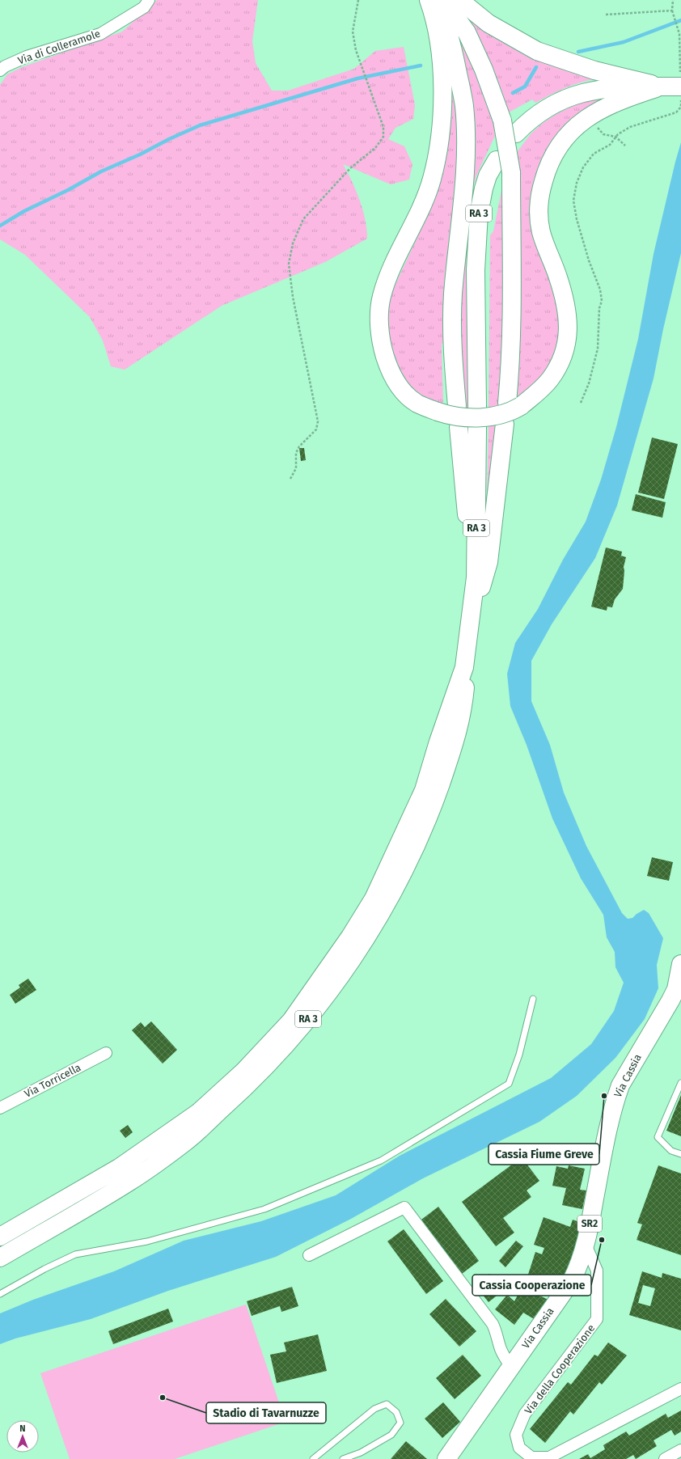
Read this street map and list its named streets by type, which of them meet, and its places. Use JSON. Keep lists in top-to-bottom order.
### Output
{
  "streets": {
    "main road": ["RA 3", "Via Cassia", "SR2"],
    "street": ["Via di Colleramole", "Via Torricella", "Via della Cooperazione"]
  },
  "crossings": [
    ["Via Cassia", "Via della Cooperazione"]
  ],
  "places": ["Cassia Fiume Greve", "Cassia Cooperazione", "Stadio di Tavarnuzze"],
  "north": "top"
}
